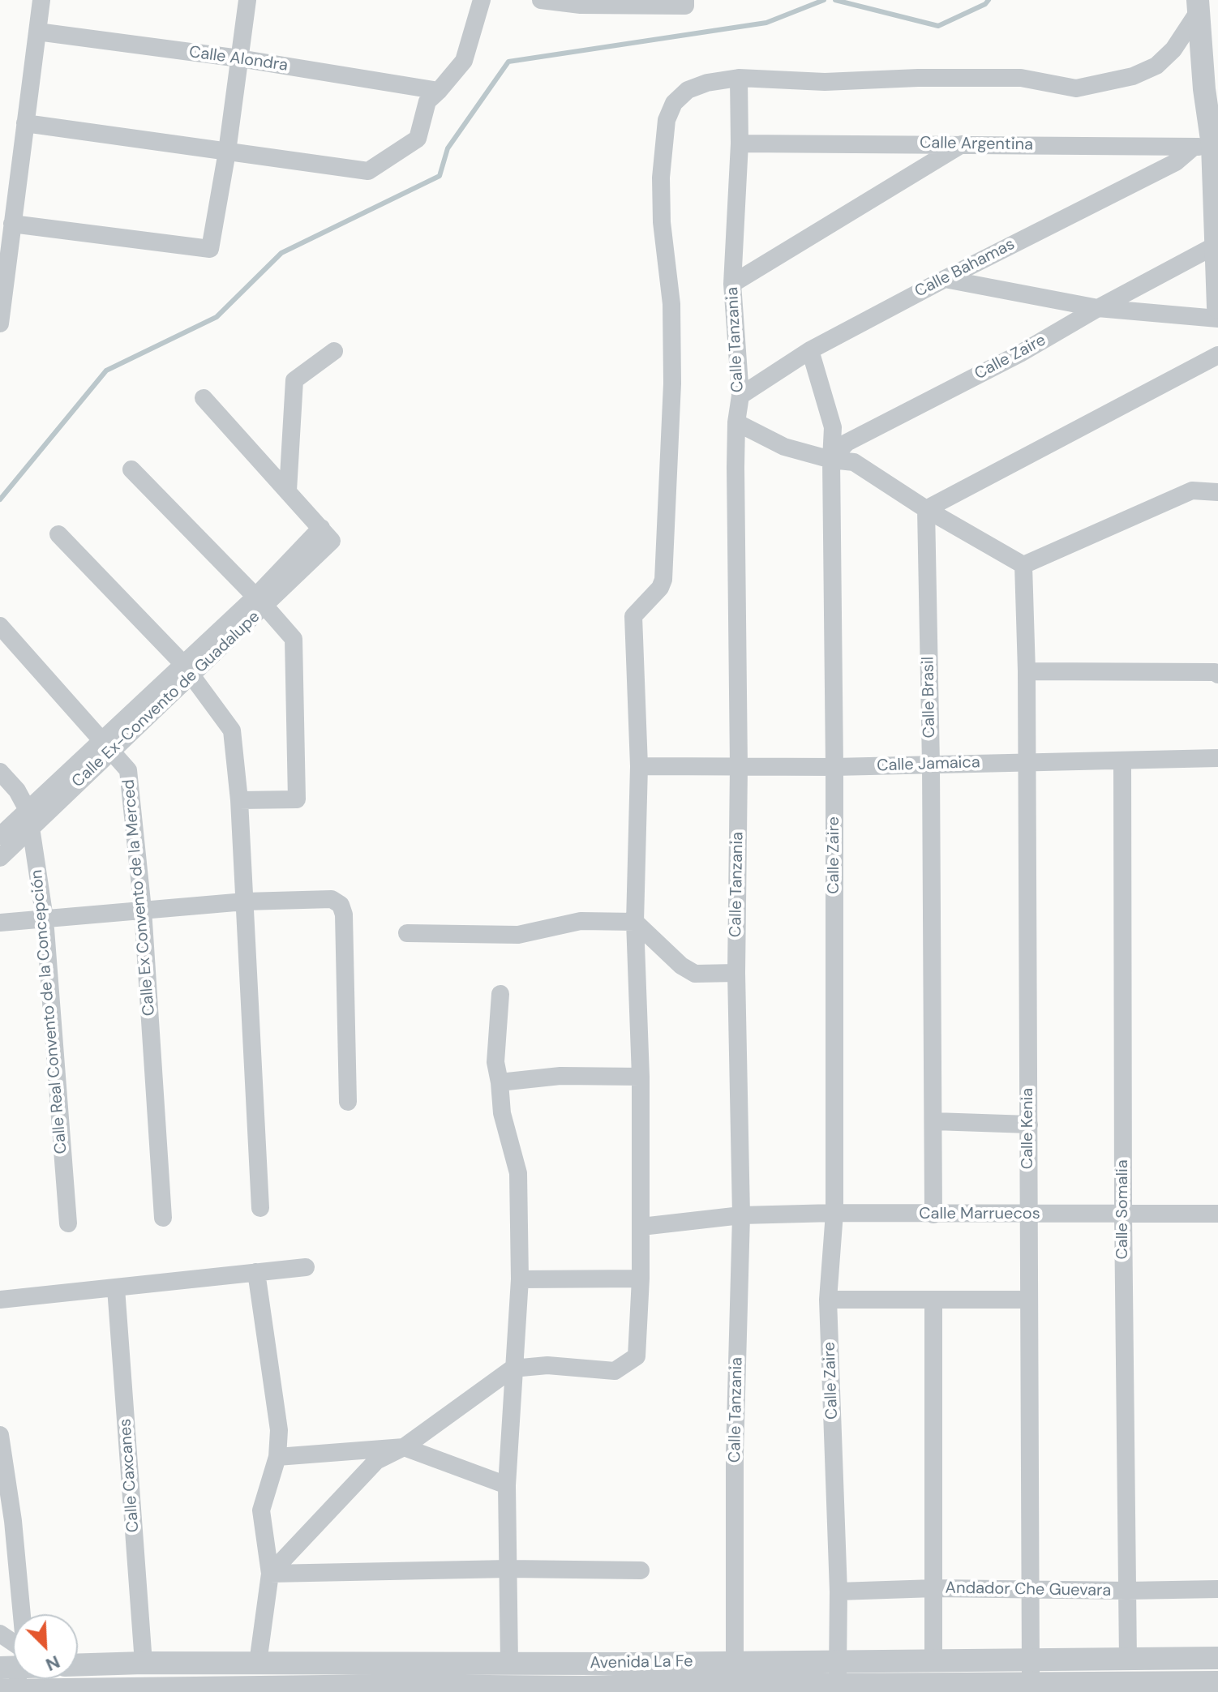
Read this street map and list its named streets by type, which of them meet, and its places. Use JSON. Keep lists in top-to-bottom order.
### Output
{
  "streets": {
    "street": [
      "Calle Alondra",
      "Calle Argentina",
      "Calle Bahamas",
      "Calle Tanzania",
      "Calle Zaire",
      "Calle Brasil",
      "Calle Ex-Convento de Guadalupe",
      "Calle Jamaica",
      "Calle Ex Convento de la Merced",
      "Calle Real Convento de la Concepción",
      "Calle Kenia",
      "Calle Somalia",
      "Calle Marruecos",
      "Calle Caxcanes",
      "Andador Che Guevara",
      "Avenida La Fe"
    ]
  },
  "crossings": [
    ["Calle Argentina", "Calle Bahamas"],
    ["Calle Argentina", "Calle Tanzania"],
    ["Calle Bahamas", "Calle Tanzania"],
    ["Calle Tanzania", "Calle Jamaica"],
    ["Calle Tanzania", "Calle Marruecos"],
    ["Calle Tanzania", "Avenida La Fe"],
    ["Calle Zaire", "Calle Jamaica"],
    ["Calle Zaire", "Calle Marruecos"],
    ["Calle Zaire", "Andador Che Guevara"],
    ["Calle Zaire", "Avenida La Fe"],
    ["Calle Brasil", "Calle Jamaica"],
    ["Calle Brasil", "Calle Marruecos"],
    ["Calle Ex-Convento de Guadalupe", "Calle Ex Convento de la Merced"],
    ["Calle Ex-Convento de Guadalupe", "Calle Real Convento de la Concepción"],
    ["Calle Jamaica", "Calle Kenia"],
    ["Calle Jamaica", "Calle Somalia"],
    ["Calle Kenia", "Calle Marruecos"],
    ["Calle Kenia", "Andador Che Guevara"],
    ["Calle Kenia", "Avenida La Fe"],
    ["Calle Somalia", "Calle Marruecos"],
    ["Calle Somalia", "Andador Che Guevara"],
    ["Calle Somalia", "Avenida La Fe"],
    ["Calle Caxcanes", "Avenida La Fe"]
  ],
  "north": "bottom right"
}
